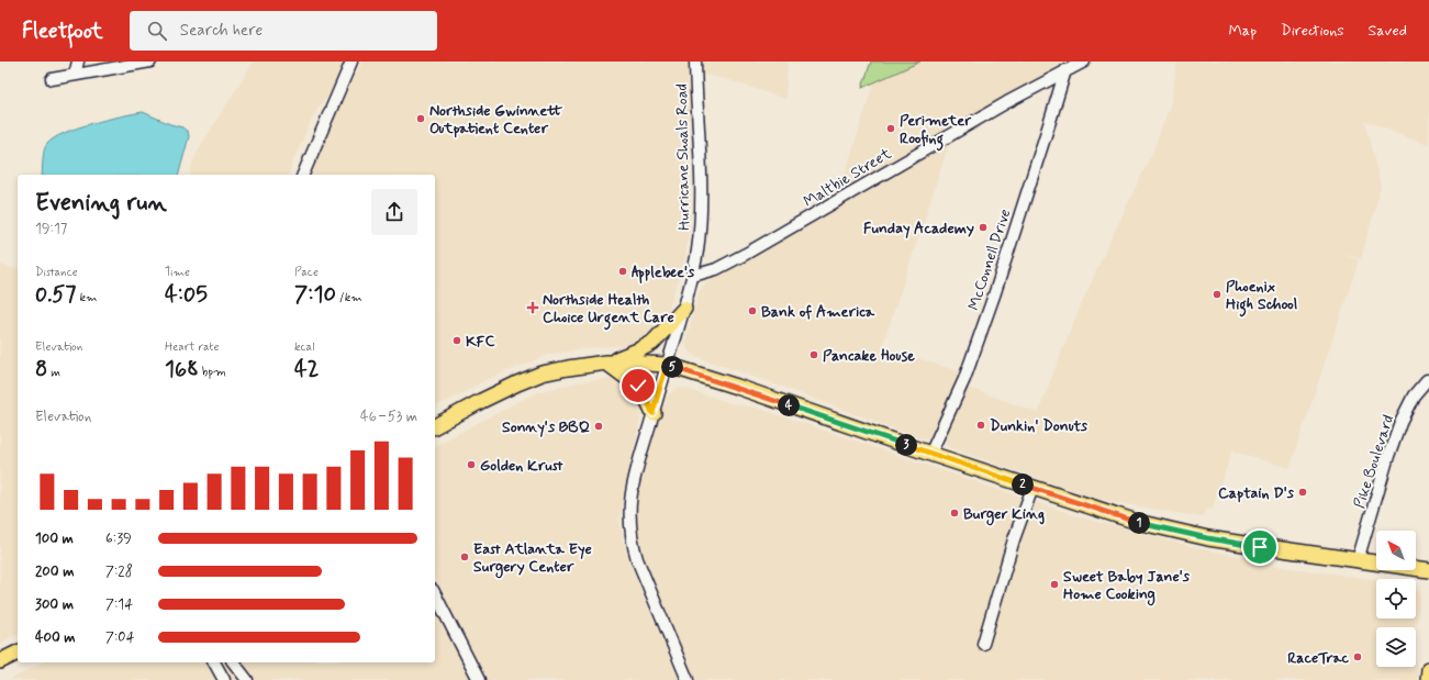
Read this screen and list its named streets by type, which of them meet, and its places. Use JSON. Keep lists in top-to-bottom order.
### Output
{
  "streets": {
    "street": [
      "Hurricane Shoals Road",
      "Maltbie Street",
      "McConnell Drive",
      "Pike Boulevard"
    ]
  },
  "crossings": [
    ["Hurricane Shoals Road", "Maltbie Street"],
    ["Maltbie Street", "McConnell Drive"]
  ],
  "places": {
    "other": [
      "Northside Gwinnett Outpatient Center",
      "Perimeter Roofing",
      "Funday Academy",
      "Applebee's",
      "Phoenix High School",
      "Bank of America",
      "KFC",
      "Pancake House",
      "Dunkin' Donuts",
      "Sonny's BBQ",
      "Golden Krust",
      "Captain D's",
      "Burger King",
      "East Atlanta Eye Surgery Center",
      "Sweet Baby Jane's Home Cooking",
      "RaceTrac"
    ],
    "health": ["Northside Health Choice Urgent Care"]
  },
  "north": "top left",
  "page": {
    "header": "Fleetfoot",
    "search": "Search here",
    "nav": ["Map", "Directions", "Saved"],
    "heading": ["Evening run", "19:17"],
    "stats": [
      ["Distance", "0.57 km"],
      ["Time", "4:05"],
      ["Pace", "7:10 /km"],
      ["Elevation", "8 m"],
      ["Heart rate", "168 bpm"],
      ["kcal", "42"]
    ],
    "pins": [
      "5",
      "4",
      "3",
      "2",
      "1"
    ],
    "chart": ["Elevation", "46–53 m"],
    "list": [
      {
        "name": "100 m",
        "note": "6:39"
      },
      {
        "name": "200 m",
        "note": "7:28"
      },
      {
        "name": "300 m",
        "note": "7:14"
      },
      {
        "name": "400 m",
        "note": "7:04"
      }
    ]
  }
}
